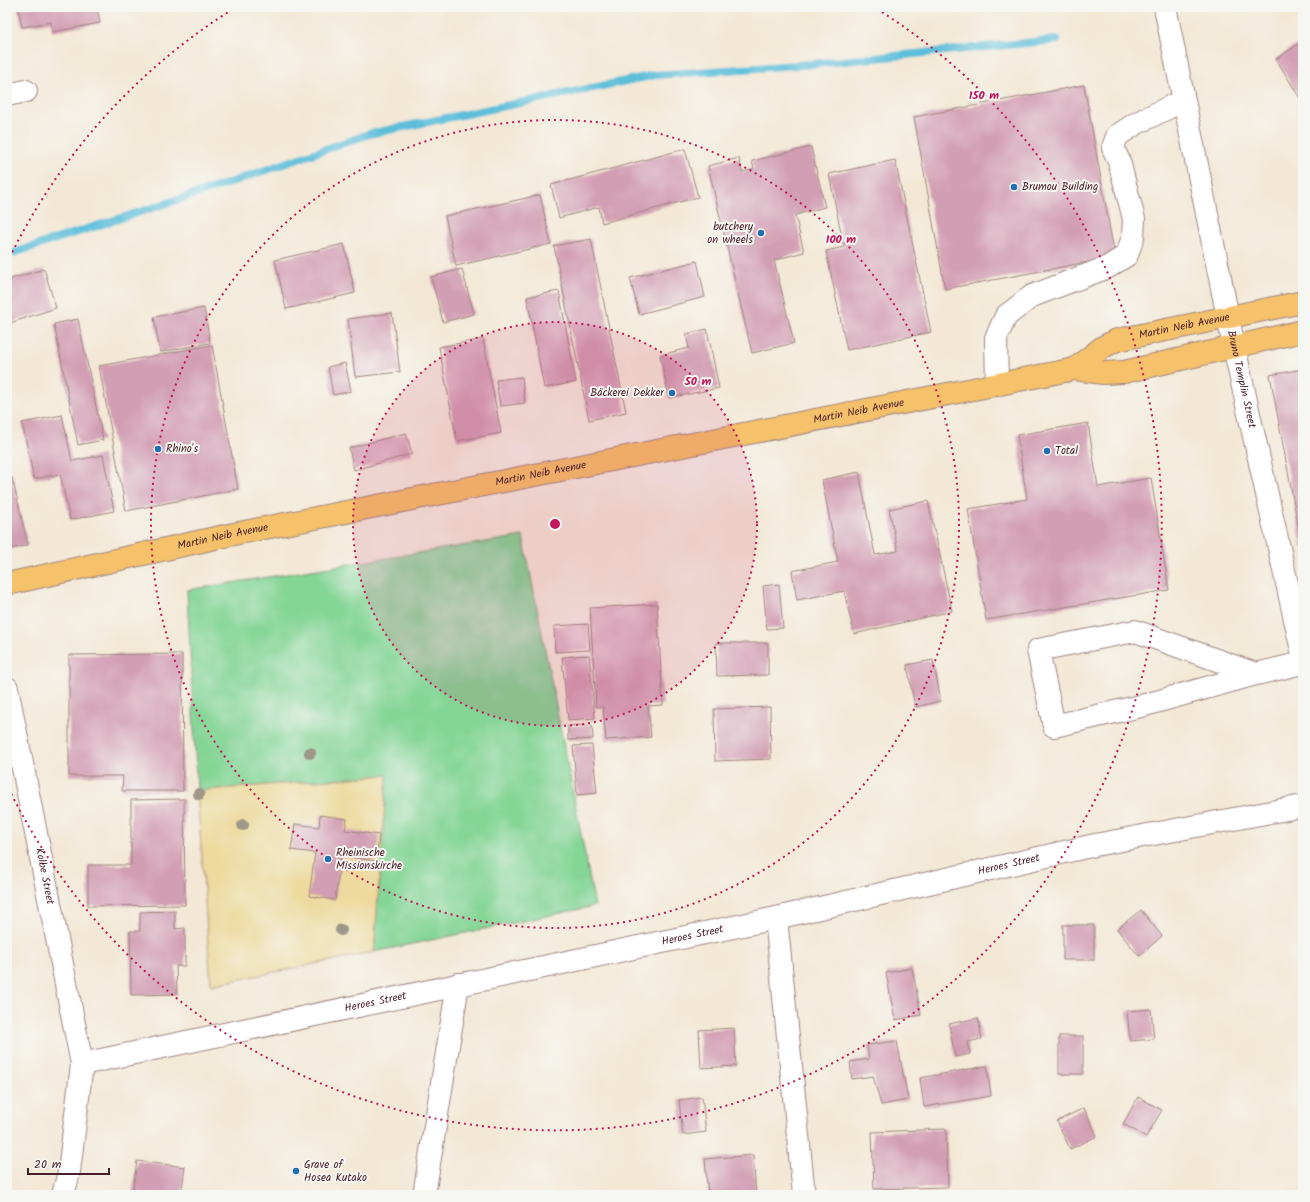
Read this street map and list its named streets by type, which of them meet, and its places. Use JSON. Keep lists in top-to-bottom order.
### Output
{
  "streets": {
    "main road": ["Martin Neib Avenue"],
    "street": ["Bruno Templin Street", "Heroes Street", "Kolbe Street"]
  },
  "crossings": [
    ["Martin Neib Avenue", "Bruno Templin Street"],
    ["Heroes Street", "Kolbe Street"]
  ],
  "places": [
    "Brumou Building",
    "butchery on wheels",
    "Bäckerei Dekker",
    "Rhino's",
    "Total",
    "Rheinische Missionskirche",
    "Grave of Hosea Kutako"
  ],
  "scale_bar": "20 m",
  "rings": ["150 m", "100 m", "50 m"]
}
